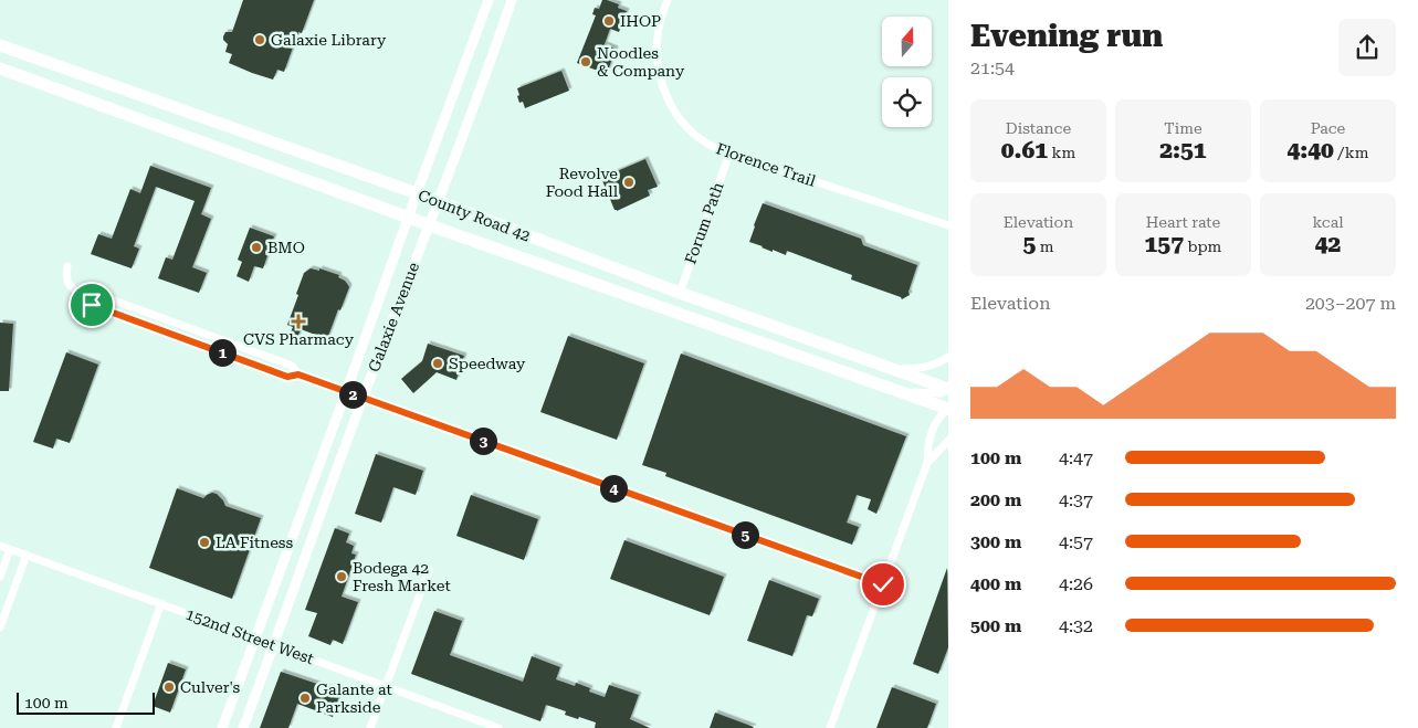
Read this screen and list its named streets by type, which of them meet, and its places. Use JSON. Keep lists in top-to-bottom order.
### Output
{
  "streets": {
    "highway": ["County Road 42"],
    "street": [
      "Florence Trail",
      "Forum Path",
      "Galaxie Avenue",
      "152nd Street West"
    ]
  },
  "crossings": [
    ["Florence Trail", "Forum Path"],
    ["County Road 42", "Forum Path"],
    ["County Road 42", "Galaxie Avenue"],
    ["Galaxie Avenue", "152nd Street West"]
  ],
  "places": {
    "other": [
      "IHOP",
      "Galaxie Library",
      "Noodles & Company",
      "Revolve Food Hall",
      "BMO",
      "Speedway",
      "LA Fitness",
      "Bodega 42 Fresh Market",
      "Culver's",
      "Galante at Parkside"
    ],
    "health": ["CVS Pharmacy"]
  },
  "scale_bar": "100 m",
  "north": "top",
  "page": {
    "heading": ["Evening run", "21:54"],
    "stats": [
      ["Distance", "0.61 km"],
      ["Time", "2:51"],
      ["Pace", "4:40 /km"],
      ["Elevation", "5 m"],
      ["Heart rate", "157 bpm"],
      ["kcal", "42"]
    ],
    "chart": ["Elevation", "203–207 m"],
    "pins": [
      "1",
      "2",
      "3",
      "4",
      "5"
    ],
    "list": [
      {
        "name": "100 m",
        "note": "4:47"
      },
      {
        "name": "200 m",
        "note": "4:37"
      },
      {
        "name": "300 m",
        "note": "4:57"
      },
      {
        "name": "400 m",
        "note": "4:26"
      },
      {
        "name": "500 m",
        "note": "4:32"
      }
    ],
    "scale": "100 m"
  }
}
